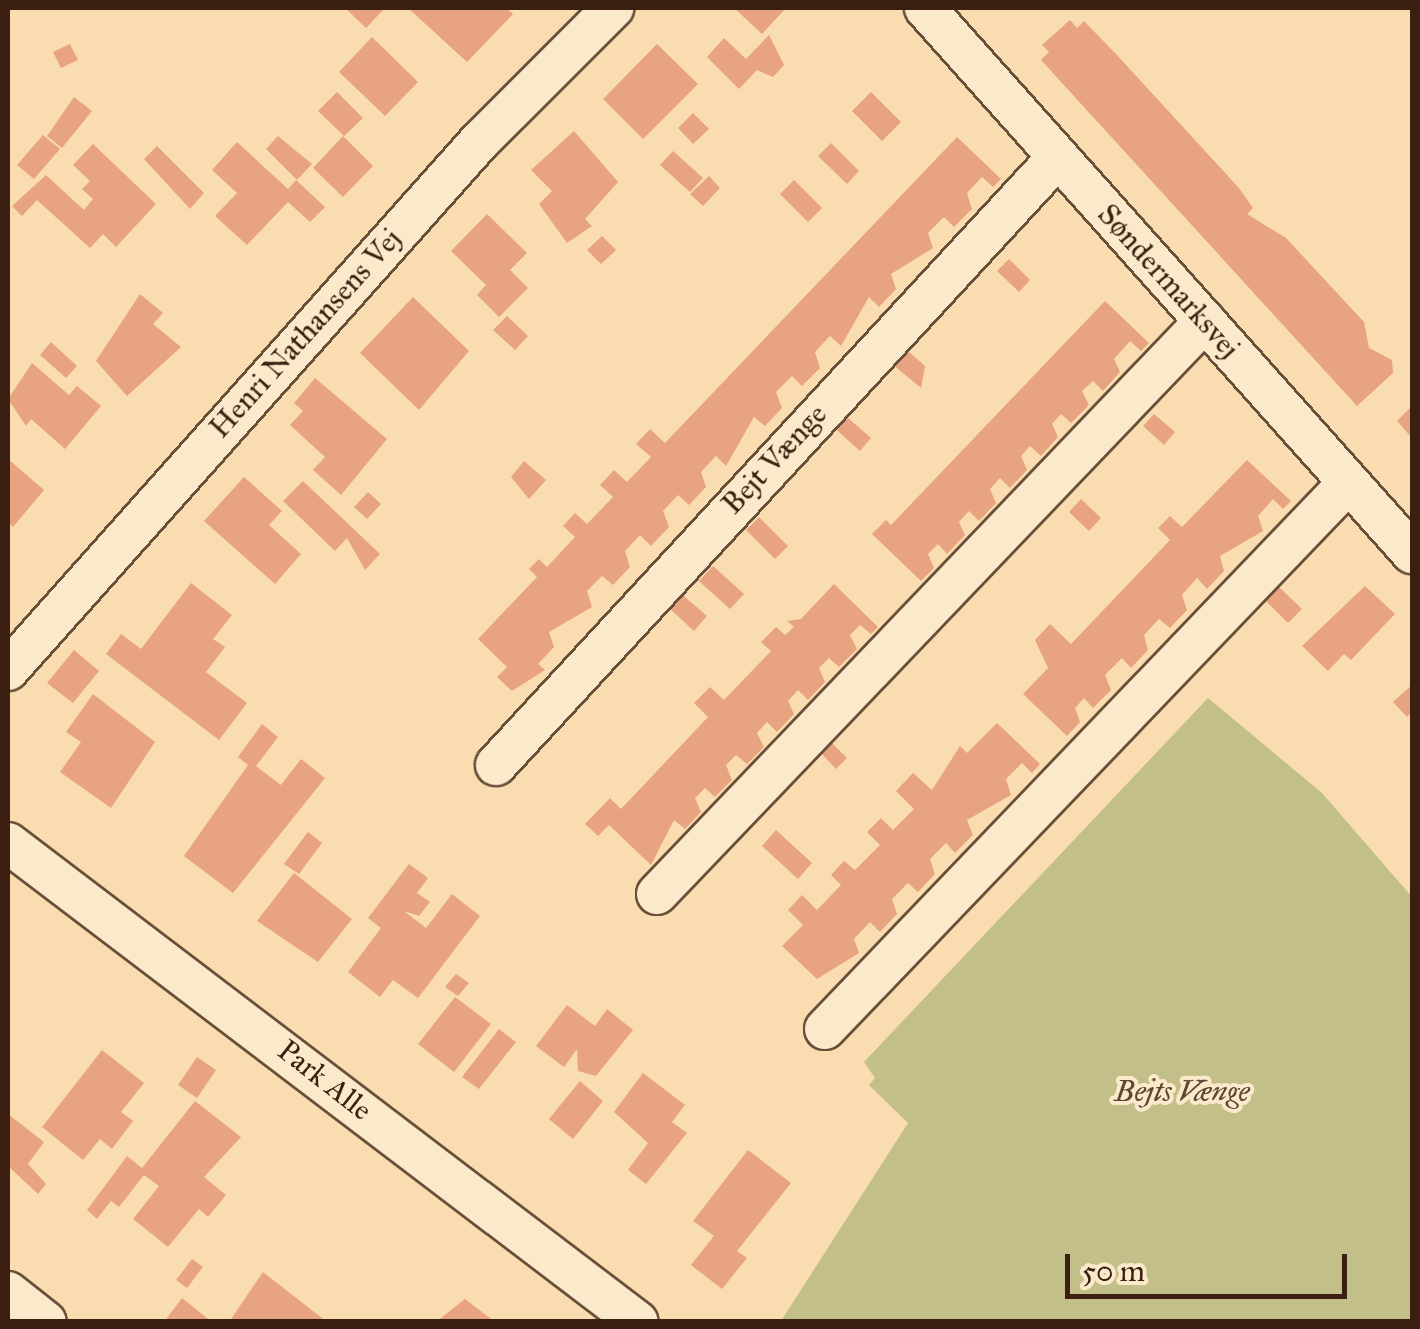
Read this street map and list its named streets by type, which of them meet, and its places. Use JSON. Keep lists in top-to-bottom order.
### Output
{
  "streets": {
    "street": [
      "Søndermarksvej",
      "Henri Nathansens Vej",
      "Bejt Vænge",
      "Park Alle"
    ]
  },
  "crossings": [
    ["Søndermarksvej", "Bejt Vænge"]
  ],
  "parks": ["Bejts Vænge"],
  "scale_bar": "50 m"
}
